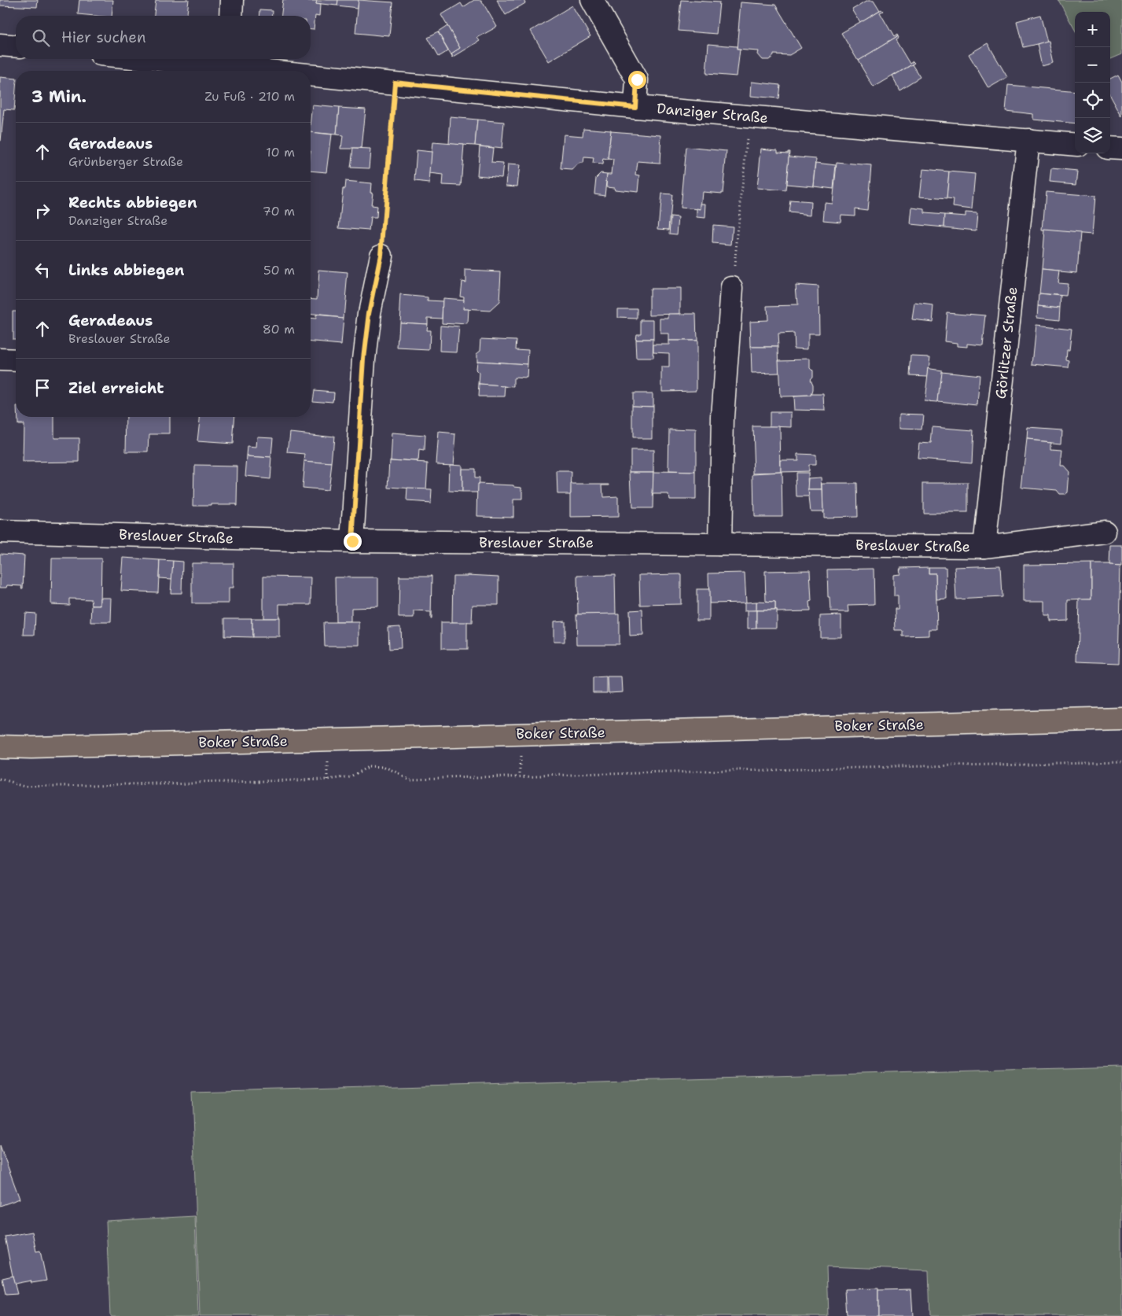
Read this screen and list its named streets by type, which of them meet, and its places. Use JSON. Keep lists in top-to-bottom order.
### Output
{
  "streets": {
    "main road": ["Boker Straße"],
    "street": ["Danziger Straße", "Görlitzer Straße", "Breslauer Straße"]
  },
  "crossings": [
    ["Danziger Straße", "Görlitzer Straße"],
    ["Görlitzer Straße", "Breslauer Straße"]
  ],
  "page": {
    "map_buttons": ["+", "−"],
    "search": "Hier suchen",
    "heading": ["3 Min.", "Zu Fuß · 210 m"],
    "list": [
      ["Geradeaus", "Grünberger Straße", "10 m"],
      ["Rechts abbiegen", "Danziger Straße", "70 m"],
      ["Links abbiegen", "50 m"],
      ["Geradeaus", "Breslauer Straße", "80 m"],
      "Ziel erreicht"
    ]
  }
}
